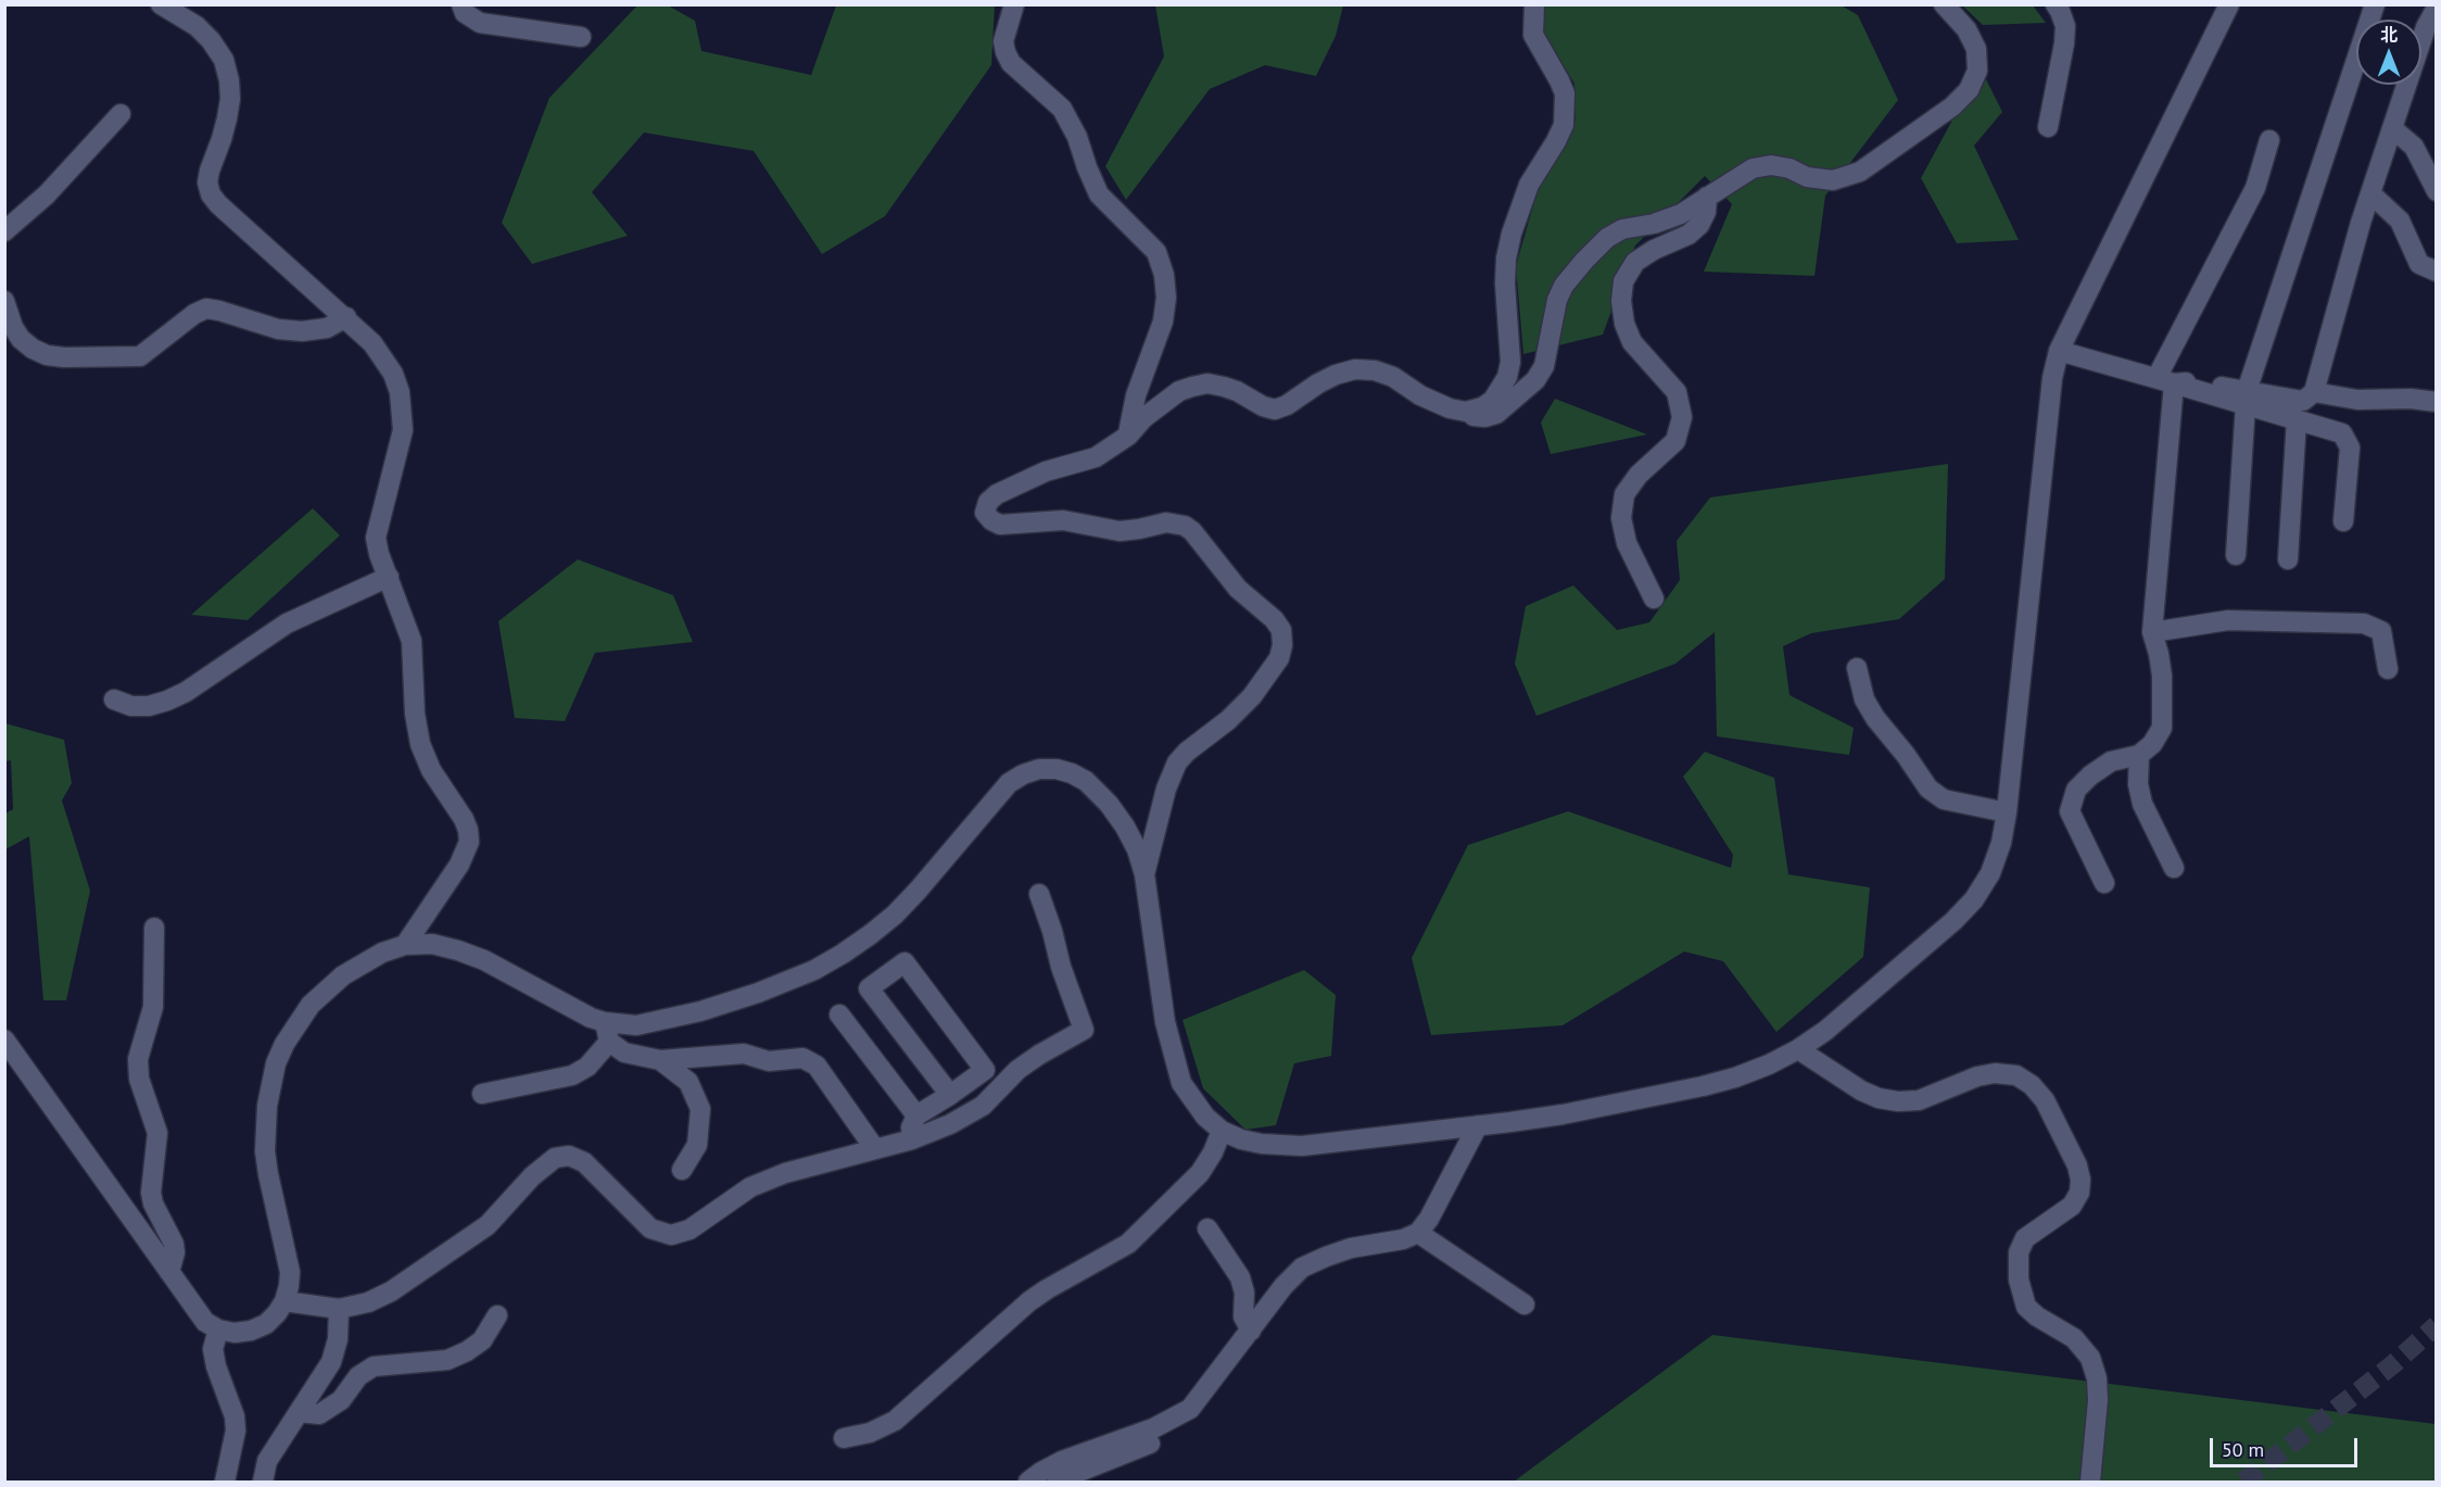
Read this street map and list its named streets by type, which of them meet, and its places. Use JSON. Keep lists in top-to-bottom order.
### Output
{
  "scale_bar": "50 m",
  "north": "top"
}
